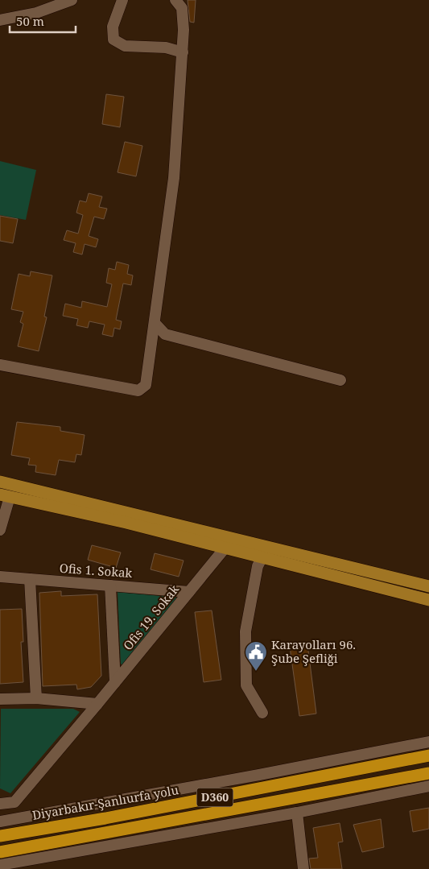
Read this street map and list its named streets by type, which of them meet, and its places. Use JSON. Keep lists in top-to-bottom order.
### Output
{
  "streets": {
    "highway": ["D360", "Diyarbakır-Şanlıurfa yolu"],
    "street": ["Ofis 1. Sokak", "Ofis 19. Sokak"]
  },
  "crossings": [
    ["Ofis 1. Sokak", "Ofis 19. Sokak"]
  ],
  "places": {
    "public building": ["Karayolları 96. Şube Şefliği"]
  },
  "scale_bar": "50 m"
}
